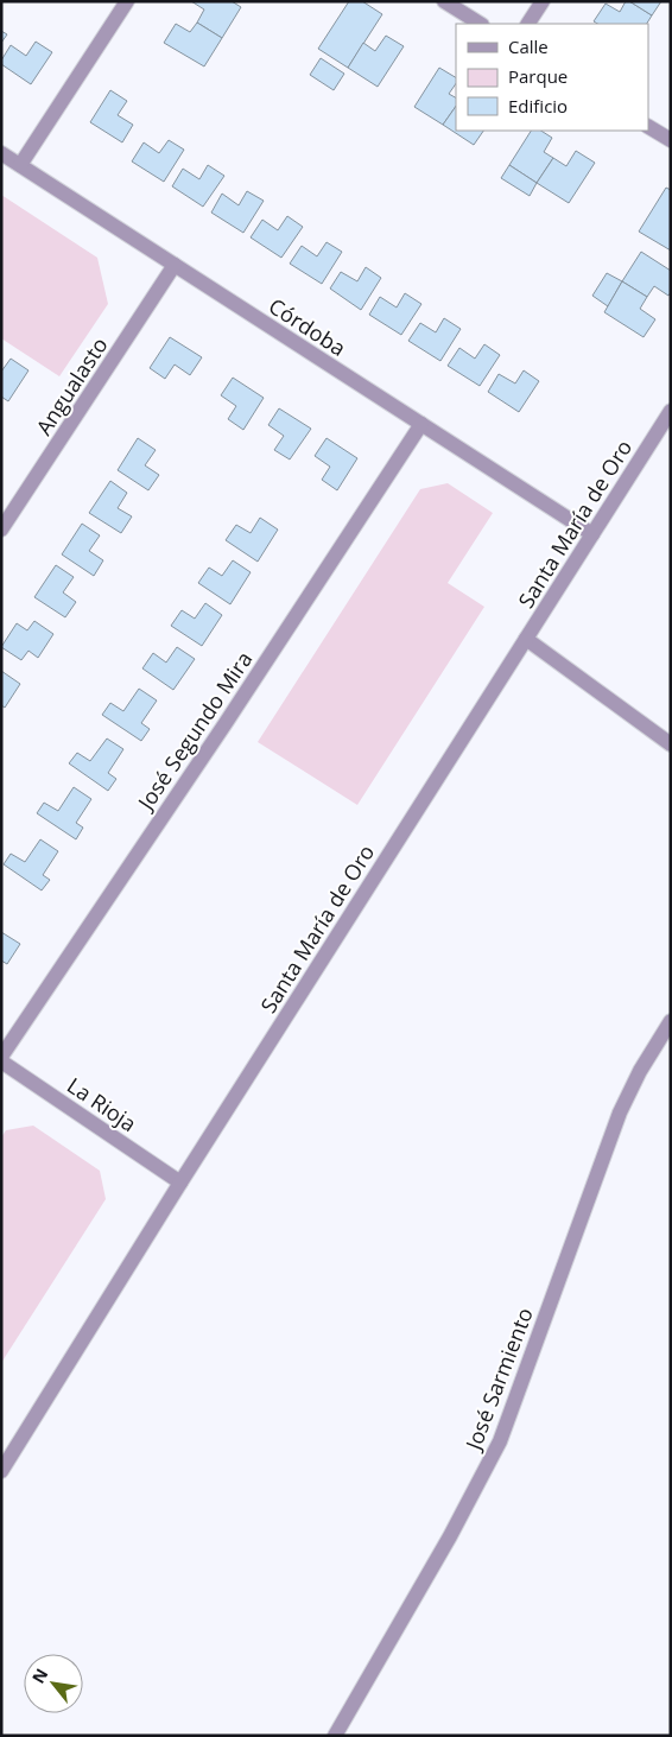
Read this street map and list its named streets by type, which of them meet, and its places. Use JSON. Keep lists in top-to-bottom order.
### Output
{
  "streets": {
    "street": [
      "Córdoba",
      "Angualasto",
      "Santa María de Oro",
      "José Segundo Mira",
      "La Rioja",
      "José Sarmiento"
    ]
  },
  "crossings": [
    ["Córdoba", "Angualasto"],
    ["Córdoba", "Santa María de Oro"],
    ["Córdoba", "José Segundo Mira"],
    ["Santa María de Oro", "La Rioja"],
    ["José Segundo Mira", "La Rioja"]
  ],
  "legend": ["Calle", "Parque", "Edificio"],
  "north": "top left"
}
